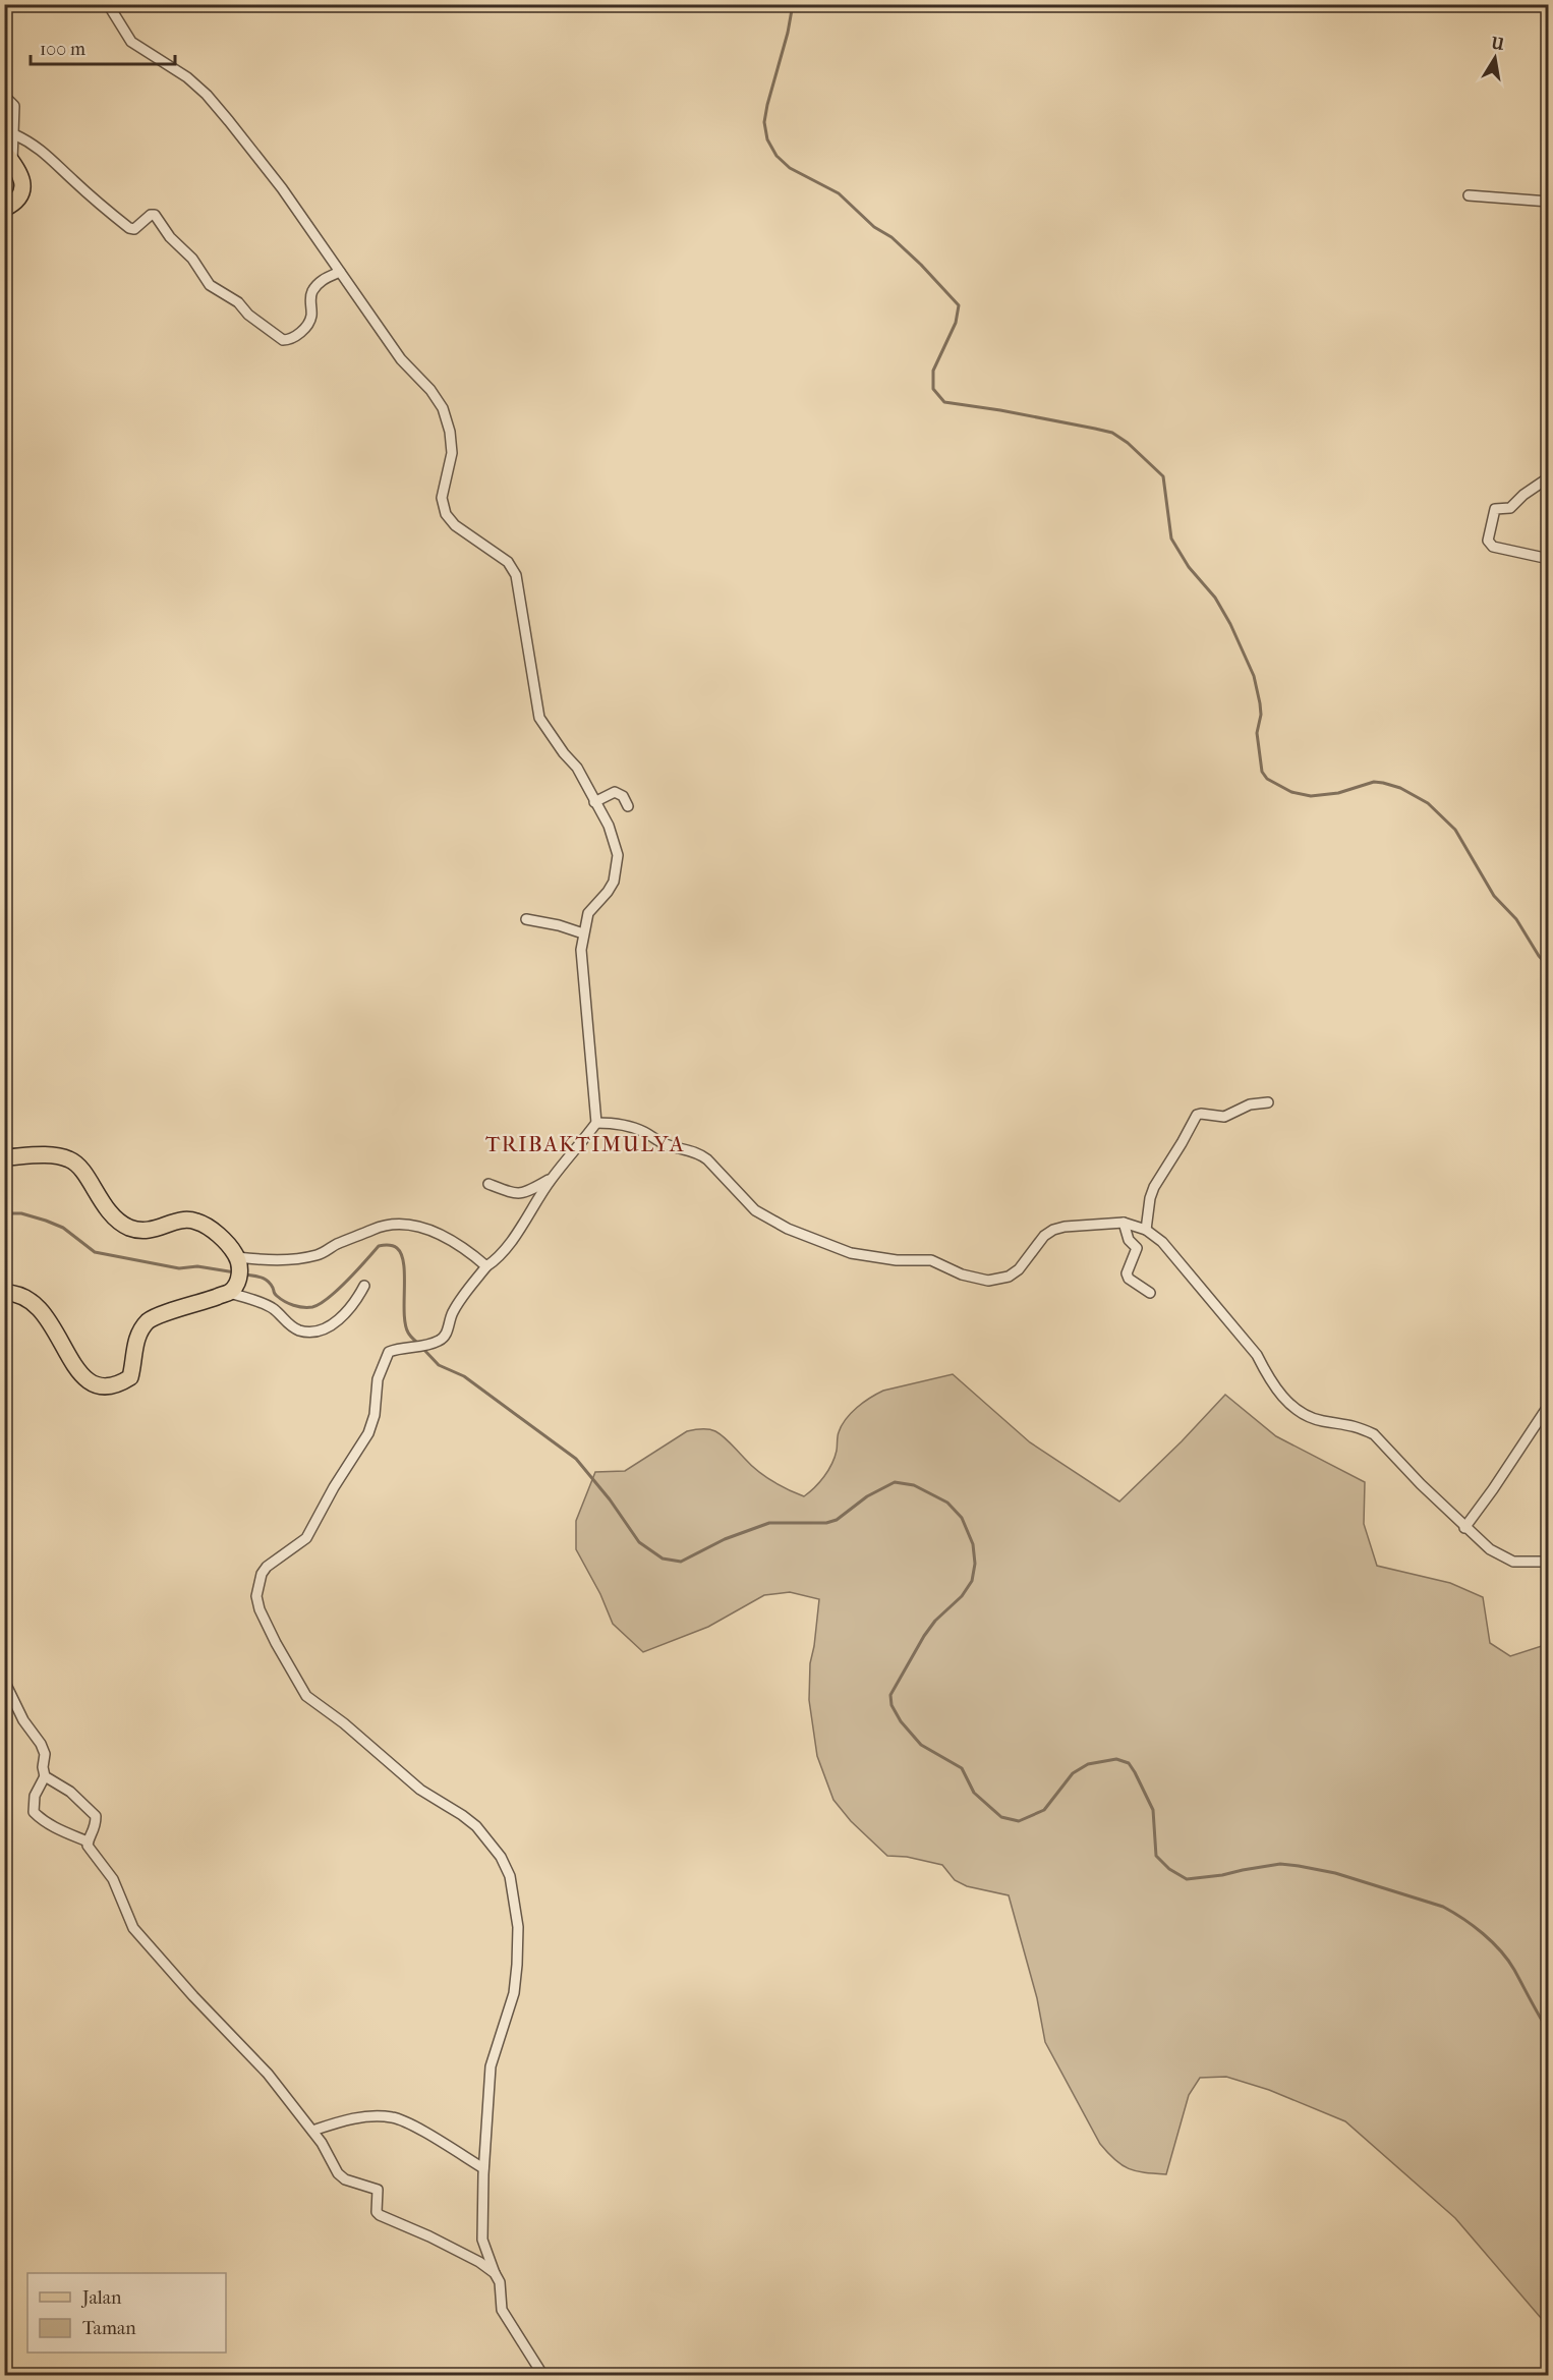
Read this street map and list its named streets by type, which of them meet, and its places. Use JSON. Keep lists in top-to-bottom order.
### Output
{
  "districts": ["TRIBAKTIMULYA"],
  "legend": ["Jalan", "Taman"],
  "scale_bar": "100 m",
  "north": "top"
}
